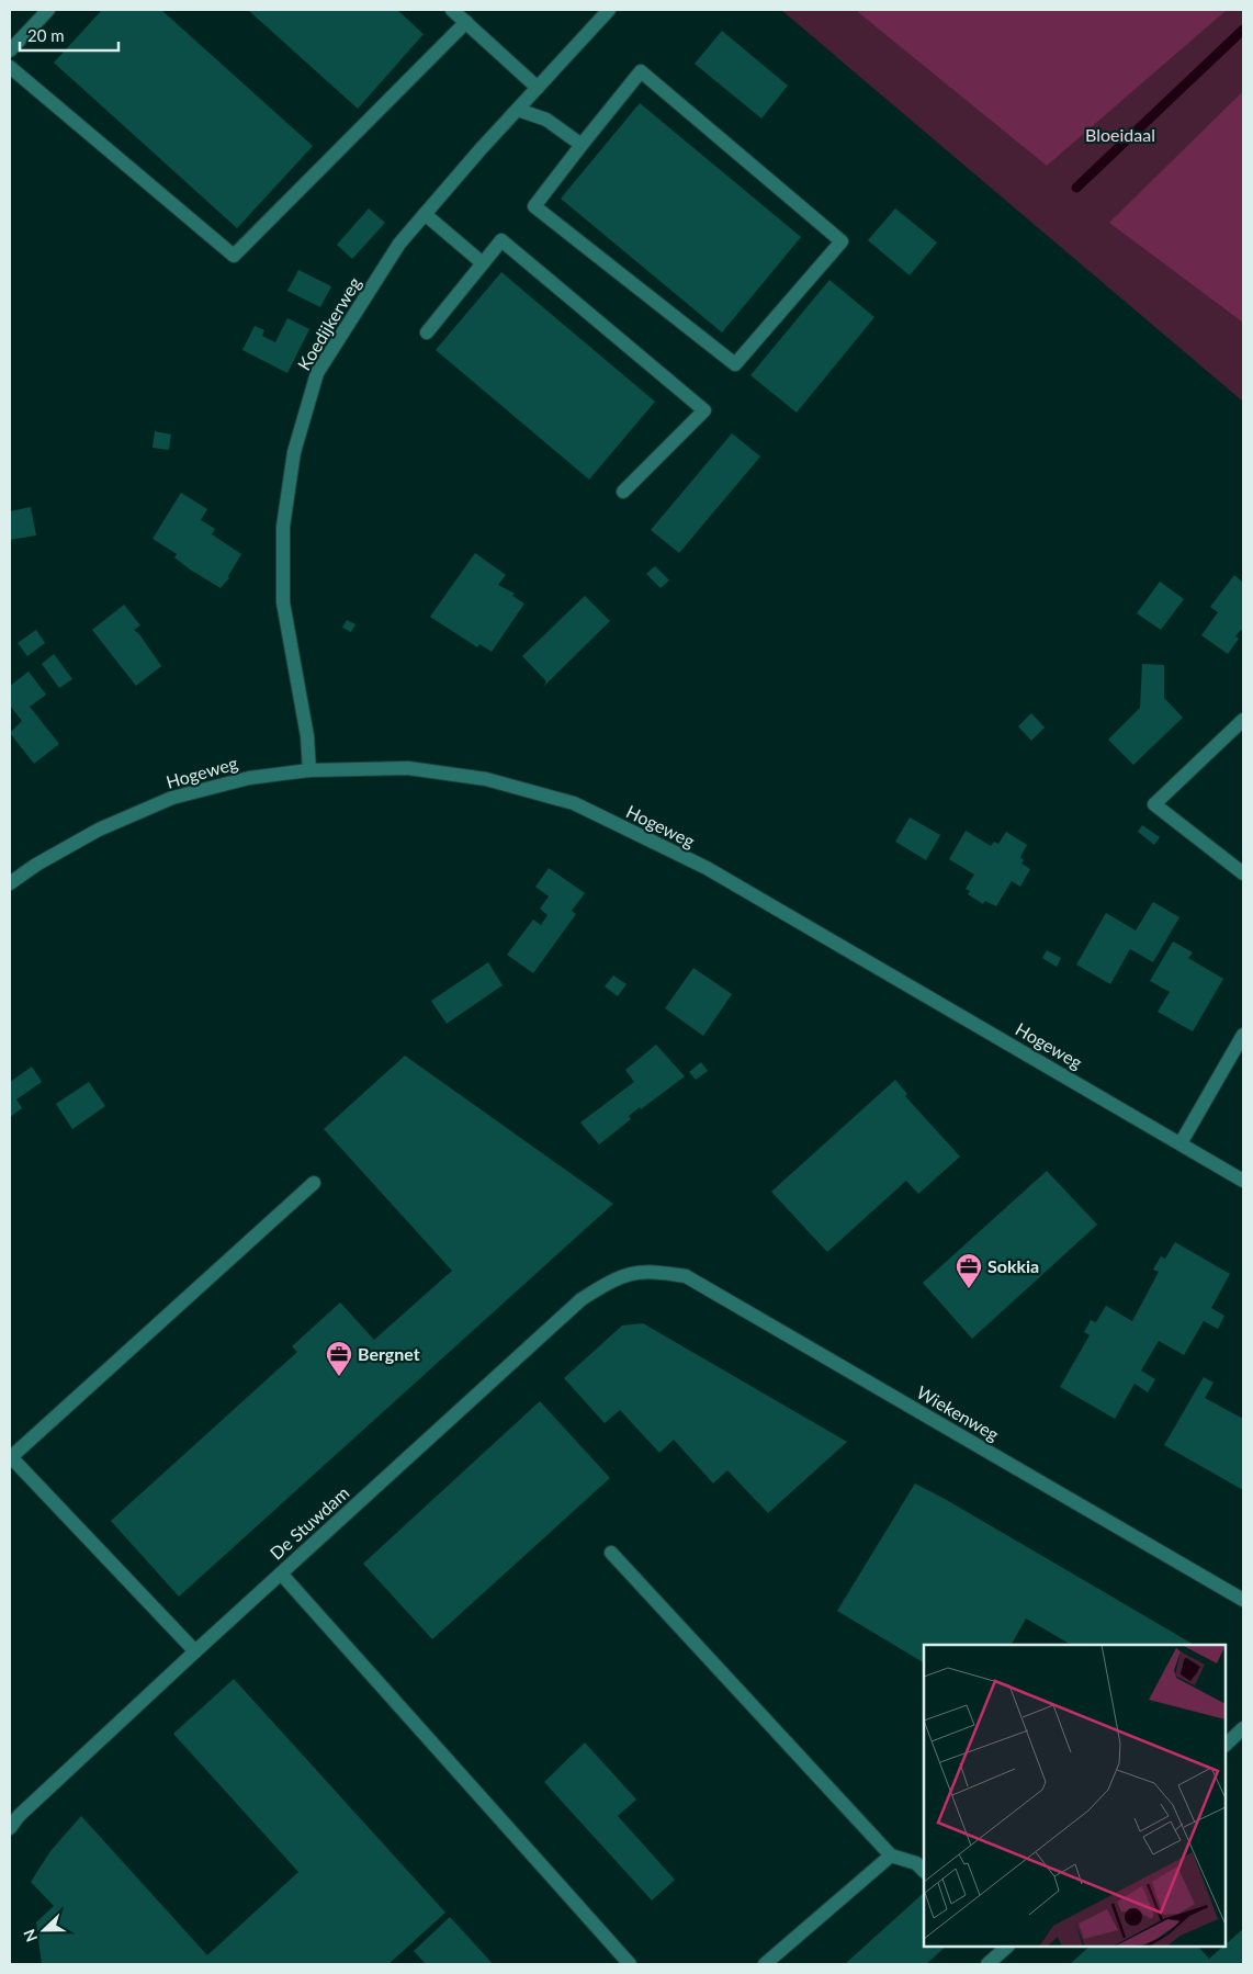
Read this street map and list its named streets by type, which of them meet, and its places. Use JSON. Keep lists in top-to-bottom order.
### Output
{
  "streets": {
    "street": [
      "Koedijkerweg",
      "Hogeweg",
      "Wiekenweg",
      "De Stuwdam"
    ]
  },
  "crossings": [
    ["Koedijkerweg", "Hogeweg"],
    ["Wiekenweg", "De Stuwdam"]
  ],
  "parks": ["Bloeidaal"],
  "places": {
    "office": ["Sokkia", "Bergnet"]
  },
  "scale_bar": "20 m",
  "north": "left"
}
